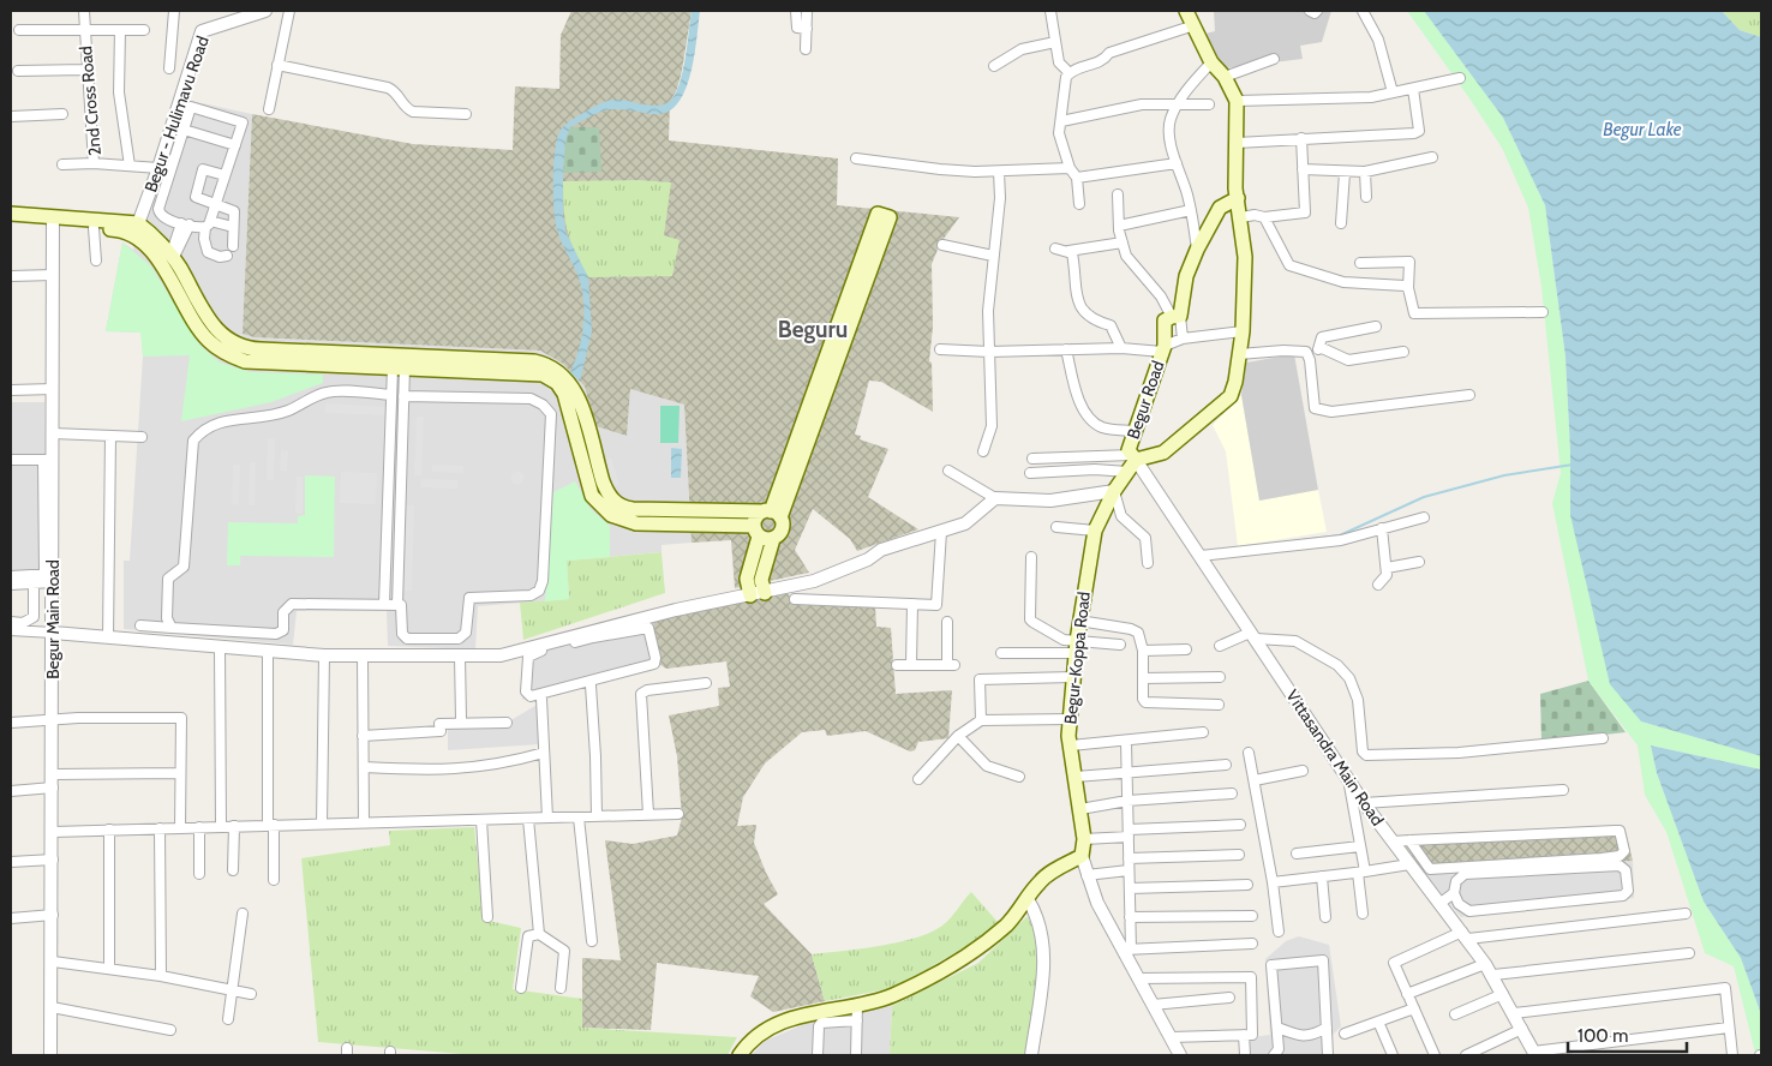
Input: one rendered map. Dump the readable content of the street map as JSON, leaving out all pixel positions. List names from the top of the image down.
{
  "streets": {
    "main road": ["Begur Road", "Begur-Koppa Road"],
    "street": [
      "2nd Cross Road",
      "Begur - Hulimavu Road",
      "Begur Main Road",
      "Vittasandra Main Road"
    ]
  },
  "crossings": [
    ["2nd Cross Road", "Begur - Hulimavu Road"],
    ["Begur Road", "Begur-Koppa Road"],
    ["Begur Road", "Vittasandra Main Road"],
    ["Begur-Koppa Road", "Vittasandra Main Road"]
  ],
  "districts": ["Beguru"],
  "water": ["Begur Lake"],
  "scale_bar": "100 m"
}
